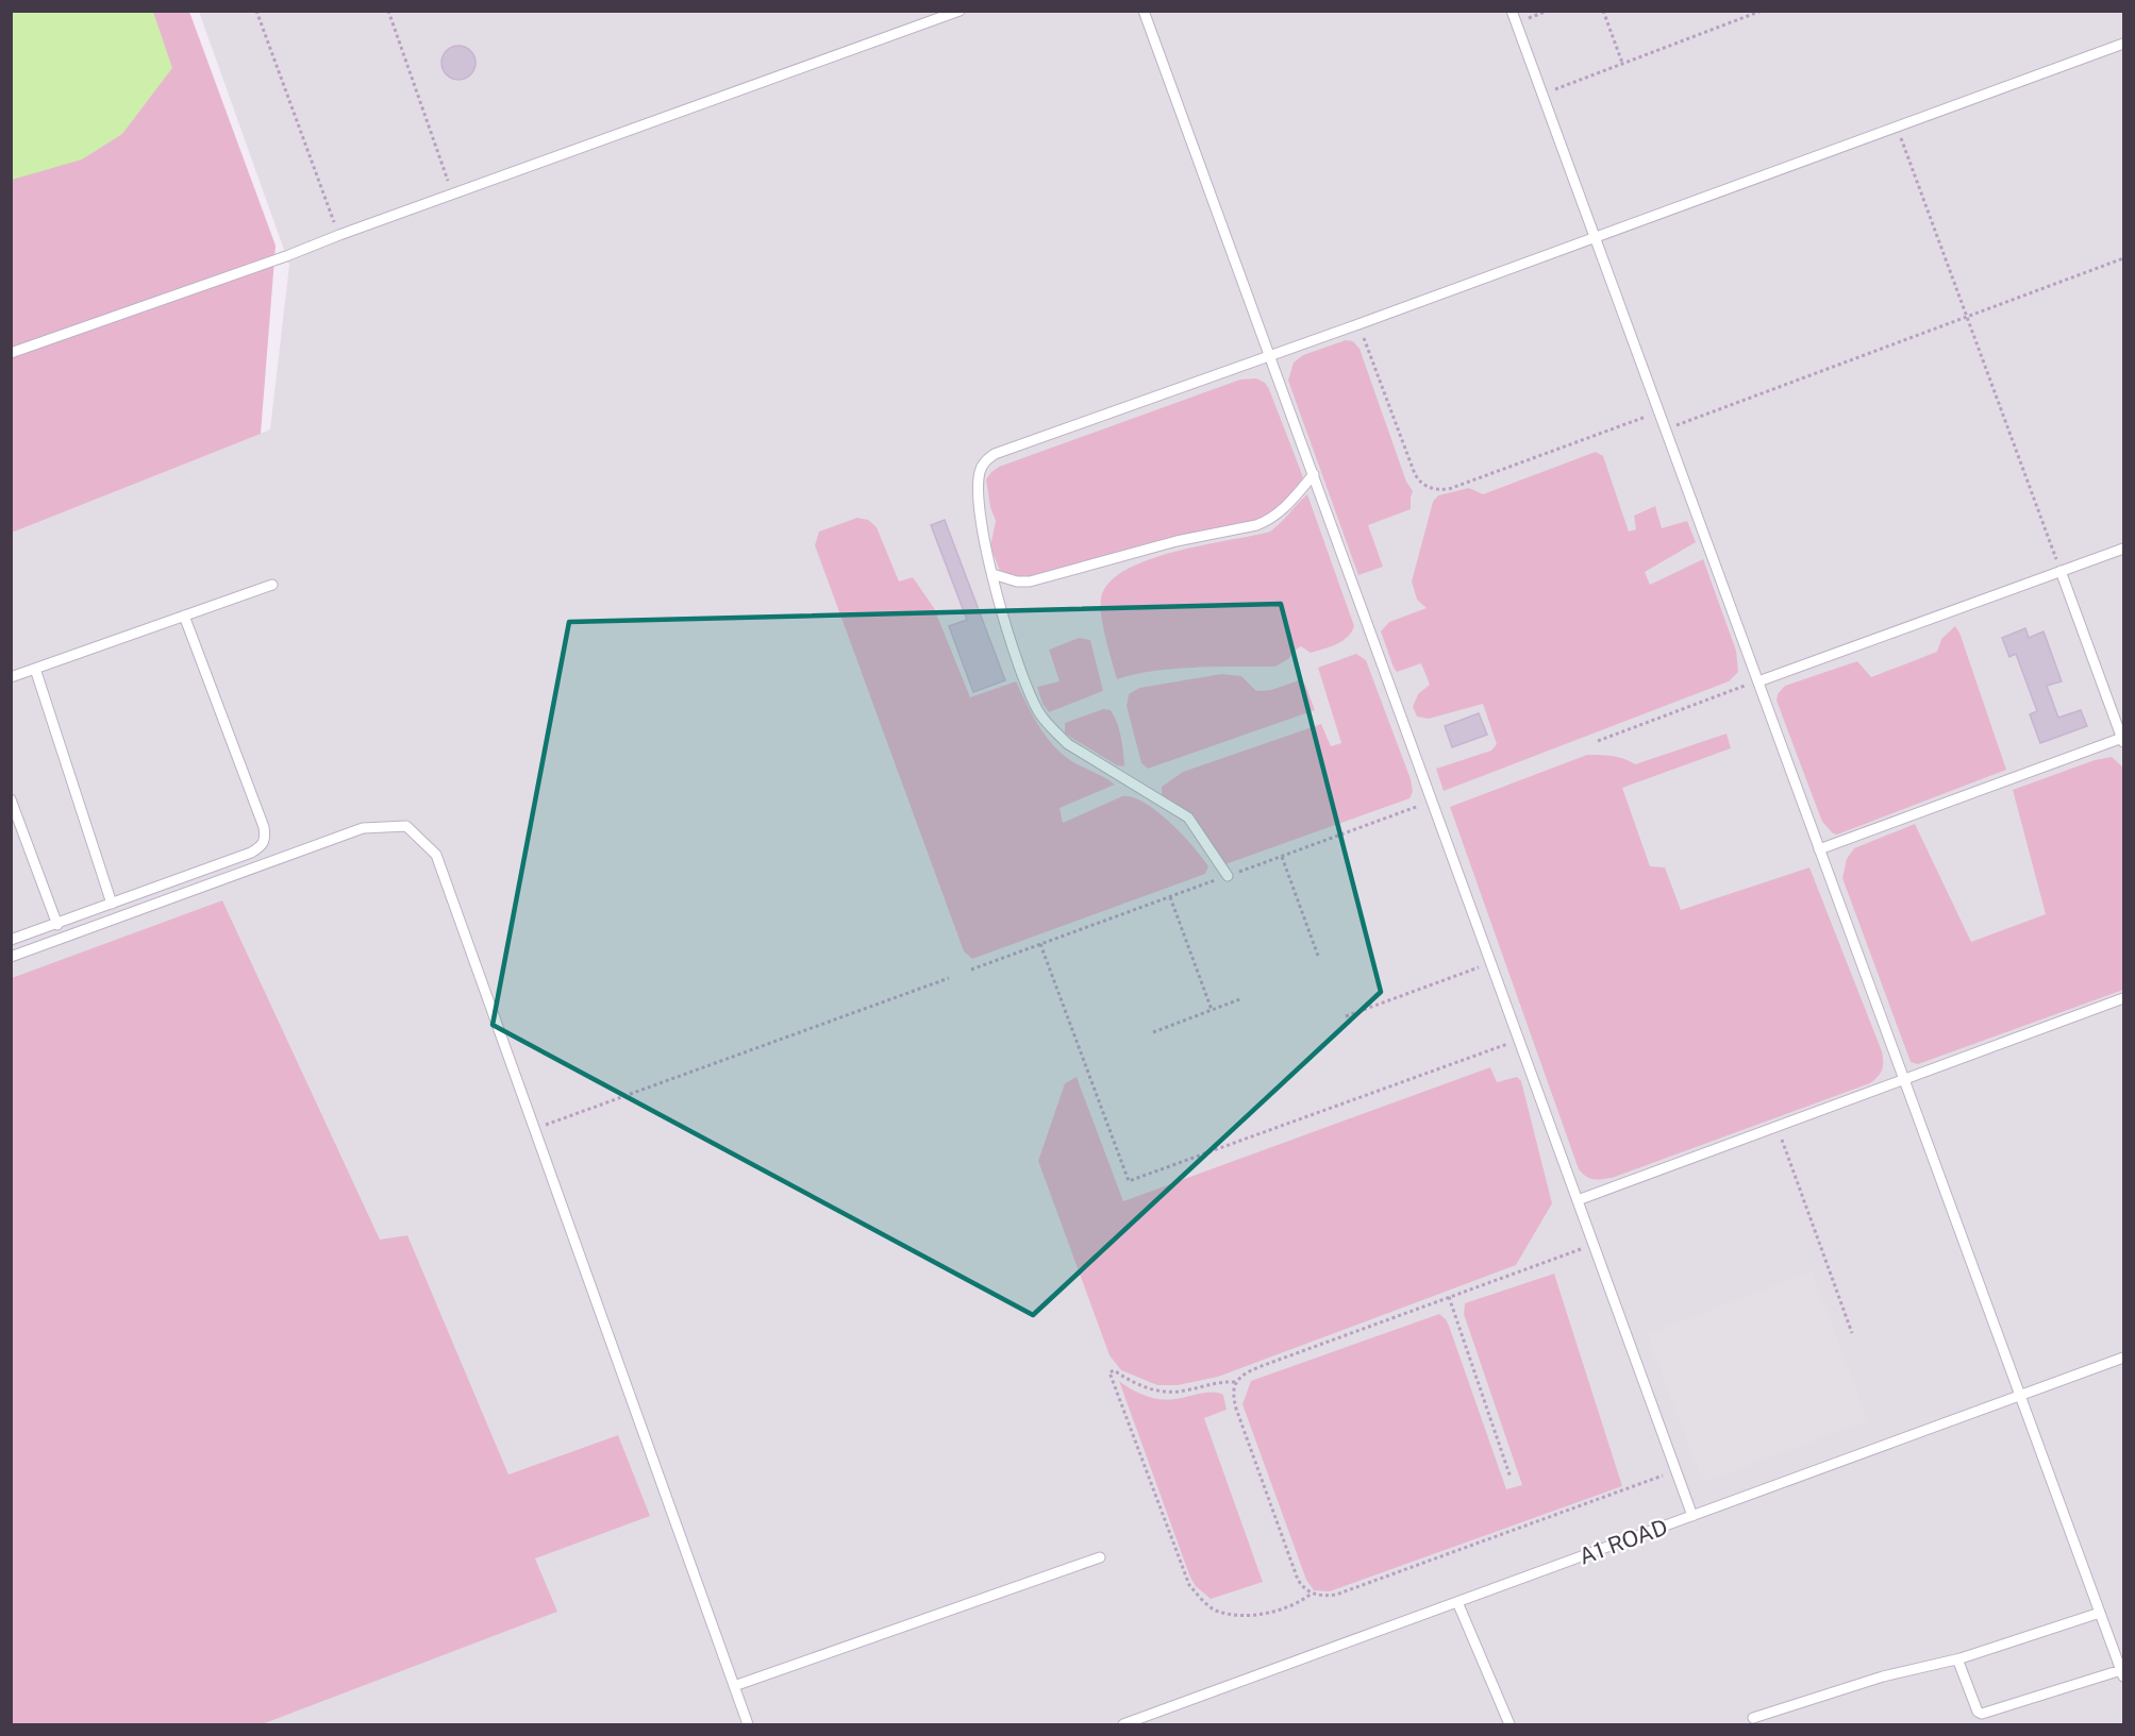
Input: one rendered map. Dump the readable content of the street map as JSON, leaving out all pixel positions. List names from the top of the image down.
{
  "streets": {
    "lane": ["A1 ROAD"]
  }
}
